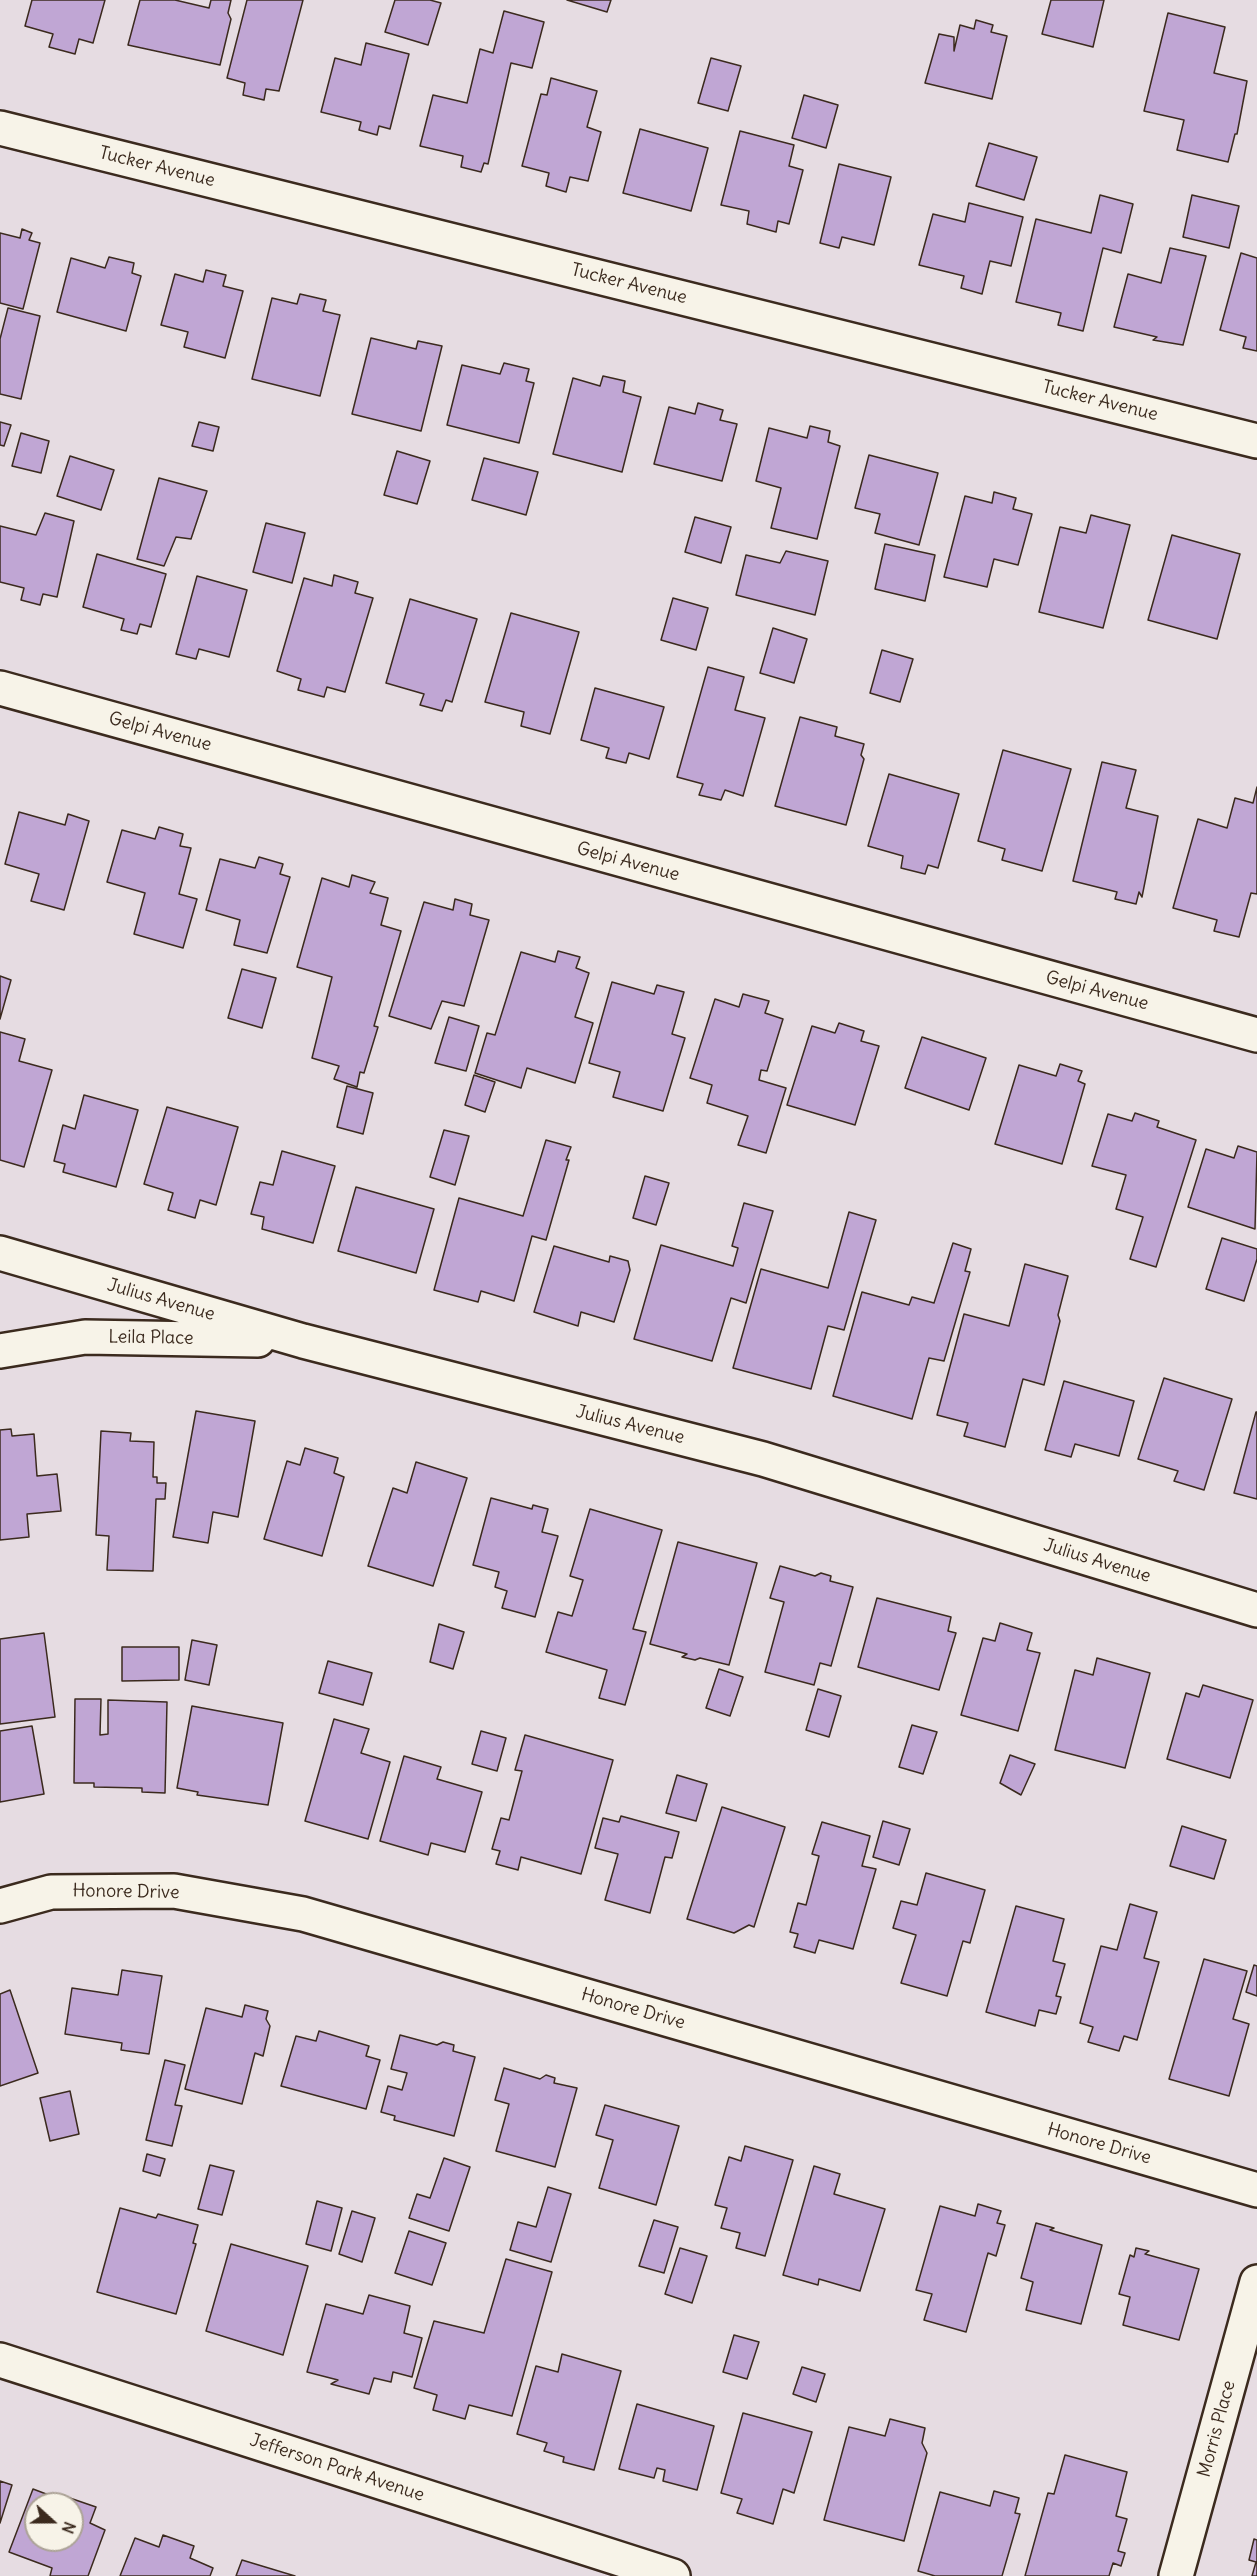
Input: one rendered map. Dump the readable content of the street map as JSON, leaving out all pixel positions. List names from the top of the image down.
{
  "streets": {
    "street": [
      "Tucker Avenue",
      "Gelpi Avenue",
      "Julius Avenue",
      "Leila Place",
      "Honore Drive",
      "Morris Place",
      "Jefferson Park Avenue"
    ]
  },
  "crossings": [
    ["Julius Avenue", "Leila Place"]
  ],
  "north": "right"
}
